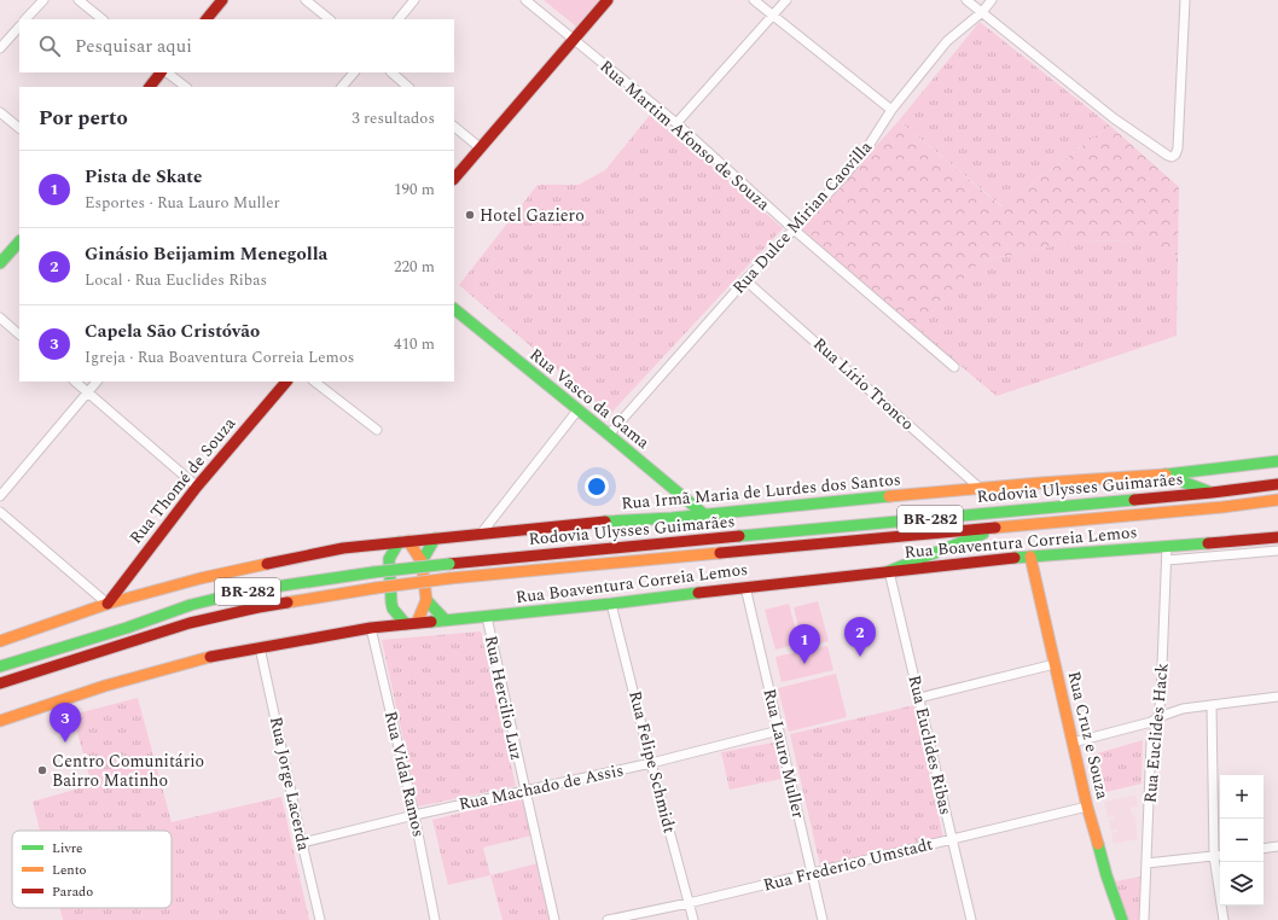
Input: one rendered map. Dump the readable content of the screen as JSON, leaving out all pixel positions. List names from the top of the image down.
{
  "streets": {
    "main road": [
      "Rua Vasco da Gama",
      "Rua Thomé de Souza",
      "Rodovia Ulysses Guimarães",
      "Rua Irmã Maria de Lurdes dos Santos",
      "BR-282",
      "Rua Boaventura Correia Lemos",
      "Rua Cruz e Souza"
    ],
    "street": [
      "Rua Martim Afonso de Souza",
      "Rua Dulce Mirian Caovilla",
      "Rua Lírio Tronco",
      "Rua Hercilio Luz",
      "Rua Euclides Hack",
      "Rua Euclides Ribas",
      "Rua Lauro Muller",
      "Rua Felipe Schmidt",
      "Rua Vidal Ramos",
      "Rua Jorge Lacerda",
      "Rua Machado de Assis",
      "Rua Frederico Umstadt"
    ]
  },
  "crossings": [
    ["Rua Martim Afonso de Souza", "Rua Dulce Mirian Caovilla"],
    ["Rua Dulce Mirian Caovilla", "Rua Lírio Tronco"],
    ["Rua Dulce Mirian Caovilla", "Rua Vasco da Gama"],
    ["Rua Lírio Tronco", "Rua Irmã Maria de Lurdes dos Santos"],
    ["Rua Vasco da Gama", "Rua Irmã Maria de Lurdes dos Santos"],
    ["Rua Thomé de Souza", "Rua Irmã Maria de Lurdes dos Santos"],
    ["Rua Boaventura Correia Lemos", "Rua Hercilio Luz"],
    ["Rua Boaventura Correia Lemos", "Rua Euclides Hack"],
    ["Rua Boaventura Correia Lemos", "Rua Cruz e Souza"],
    ["Rua Boaventura Correia Lemos", "Rua Euclides Ribas"],
    ["Rua Boaventura Correia Lemos", "Rua Lauro Muller"],
    ["Rua Boaventura Correia Lemos", "Rua Felipe Schmidt"],
    ["Rua Boaventura Correia Lemos", "Rua Vidal Ramos"],
    ["Rua Boaventura Correia Lemos", "Rua Jorge Lacerda"],
    ["Rua Hercilio Luz", "Rua Machado de Assis"],
    ["Rua Cruz e Souza", "Rua Frederico Umstadt"],
    ["Rua Euclides Ribas", "Rua Frederico Umstadt"],
    ["Rua Lauro Muller", "Rua Machado de Assis"],
    ["Rua Lauro Muller", "Rua Frederico Umstadt"],
    ["Rua Felipe Schmidt", "Rua Machado de Assis"],
    ["Rua Felipe Schmidt", "Rua Frederico Umstadt"],
    ["Rua Vidal Ramos", "Rua Machado de Assis"],
    ["Rua Jorge Lacerda", "Rua Machado de Assis"]
  ],
  "places": ["Hotel Gaziero", "Centro Comunitário Bairro Matinho"],
  "legend": ["Livre", "Lento", "Parado"],
  "page": {
    "search": "Pesquisar aqui",
    "heading": ["Por perto", "3 resultados"],
    "list": [
      {
        "mark": "1",
        "name": "Pista de Skate",
        "note": "Esportes · Rua Lauro Muller",
        "value": "190 m"
      },
      {
        "mark": "2",
        "name": "Ginásio Beijamim Menegolla",
        "note": "Local · Rua Euclides Ribas",
        "value": "220 m"
      },
      {
        "mark": "3",
        "name": "Capela São Cristóvão",
        "note": "Igreja · Rua Boaventura Correia Lemos",
        "value": "410 m"
      }
    ],
    "pins": ["2", "1", "3"],
    "map_buttons": ["+", "−"]
  }
}
